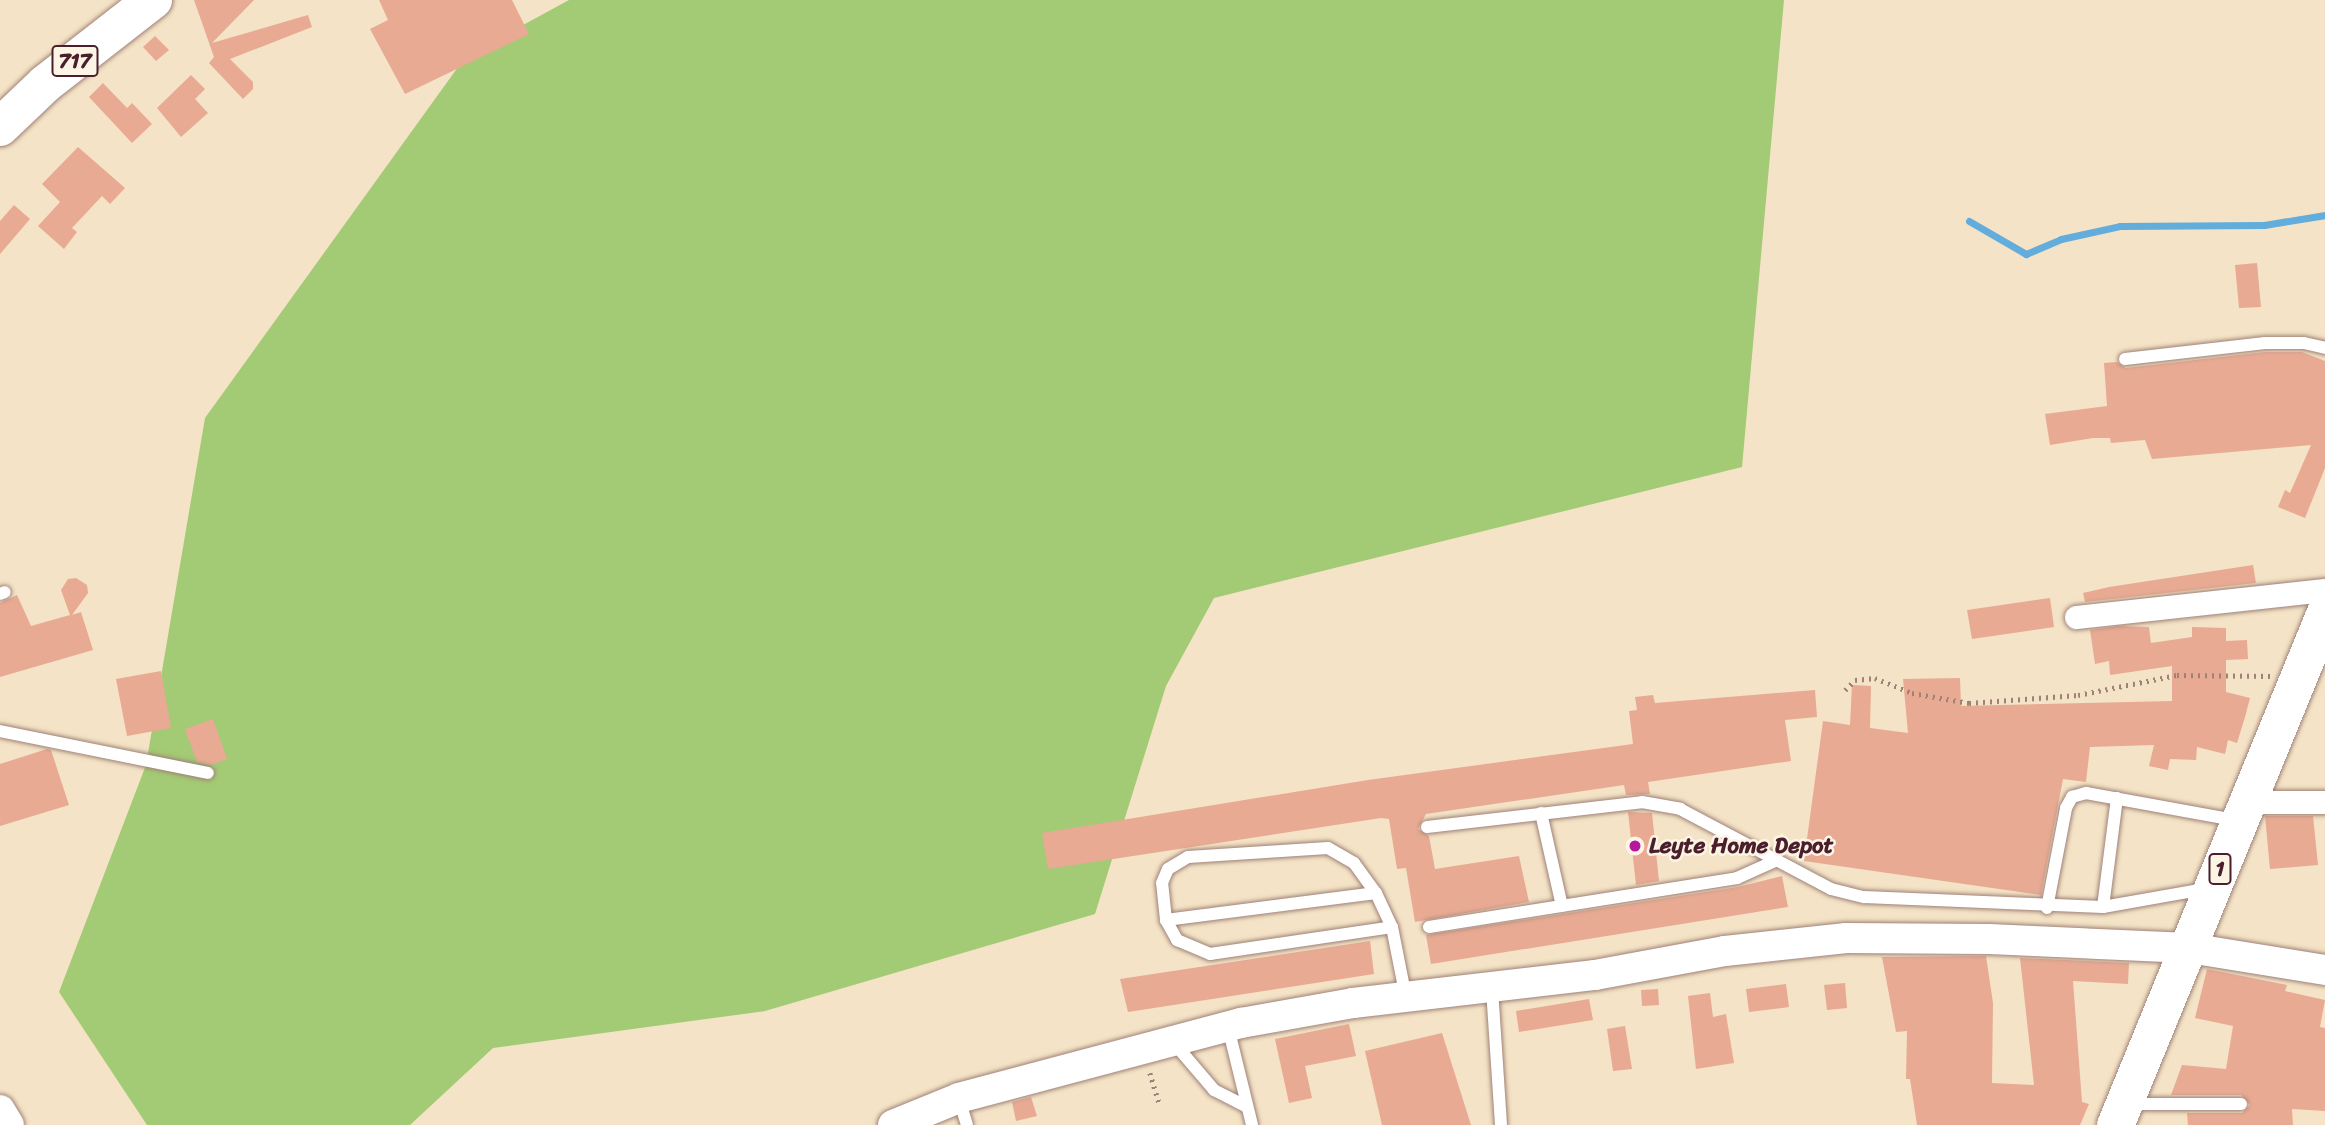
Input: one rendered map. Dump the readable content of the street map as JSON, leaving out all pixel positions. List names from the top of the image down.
{
  "streets": {
    "highway": ["717"],
    "main road": ["1"]
  },
  "places": ["Leyte Home Depot"]
}
